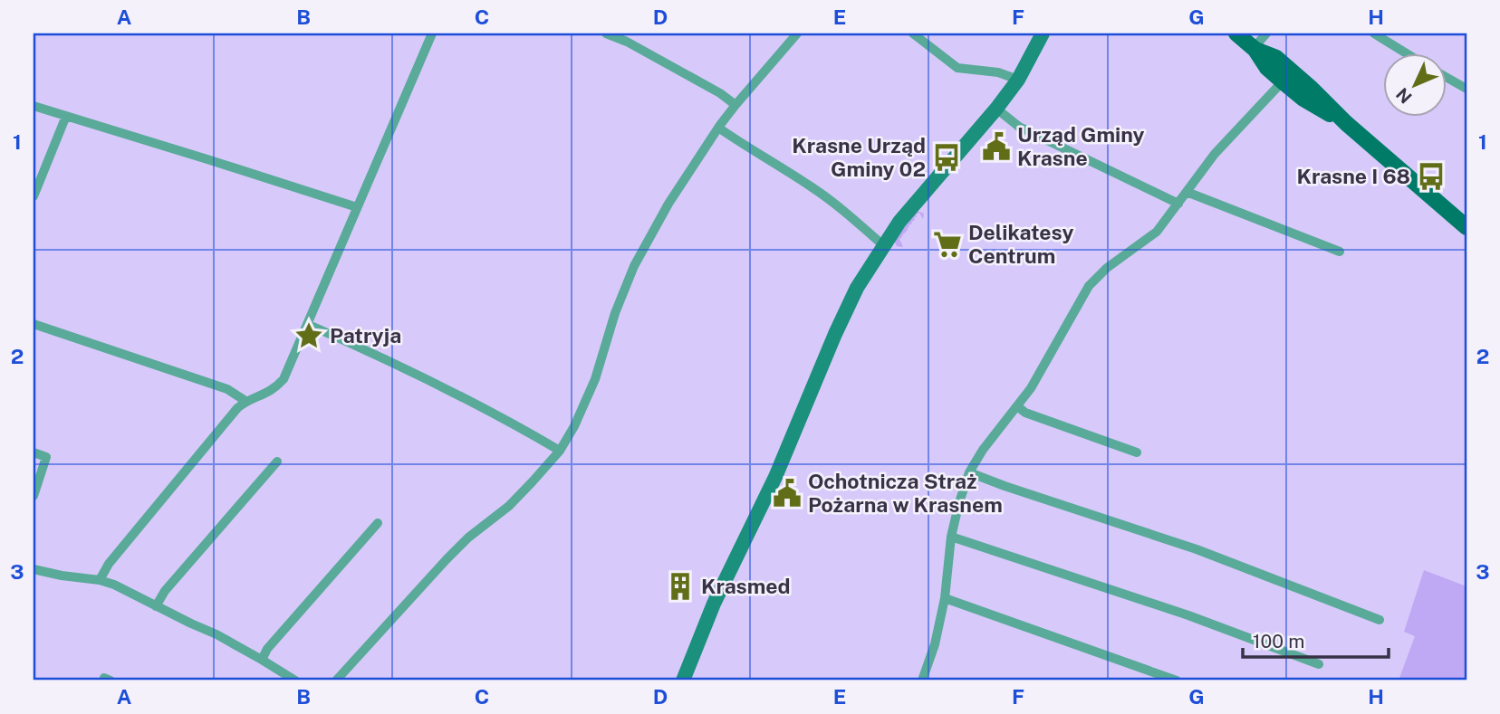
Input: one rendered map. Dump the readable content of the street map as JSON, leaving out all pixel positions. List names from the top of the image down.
{
  "places": {
    "public building": ["Urząd Gminy Krasne", "Ochotnicza Straż Pożarna w Krasnem"],
    "bus stop": ["Krasne Urząd Gminy 02", "Krasne I 68"],
    "supermarket": ["Delikatesy Centrum"],
    "place": ["Patryja"],
    "building": ["Krasmed"]
  },
  "scale_bar": "100 m",
  "north": "bottom left",
  "grid": {
    "columns": [
      "A",
      "B",
      "C",
      "D",
      "E",
      "F",
      "G",
      "H"
    ],
    "rows": ["1", "2", "3"]
  }
}
